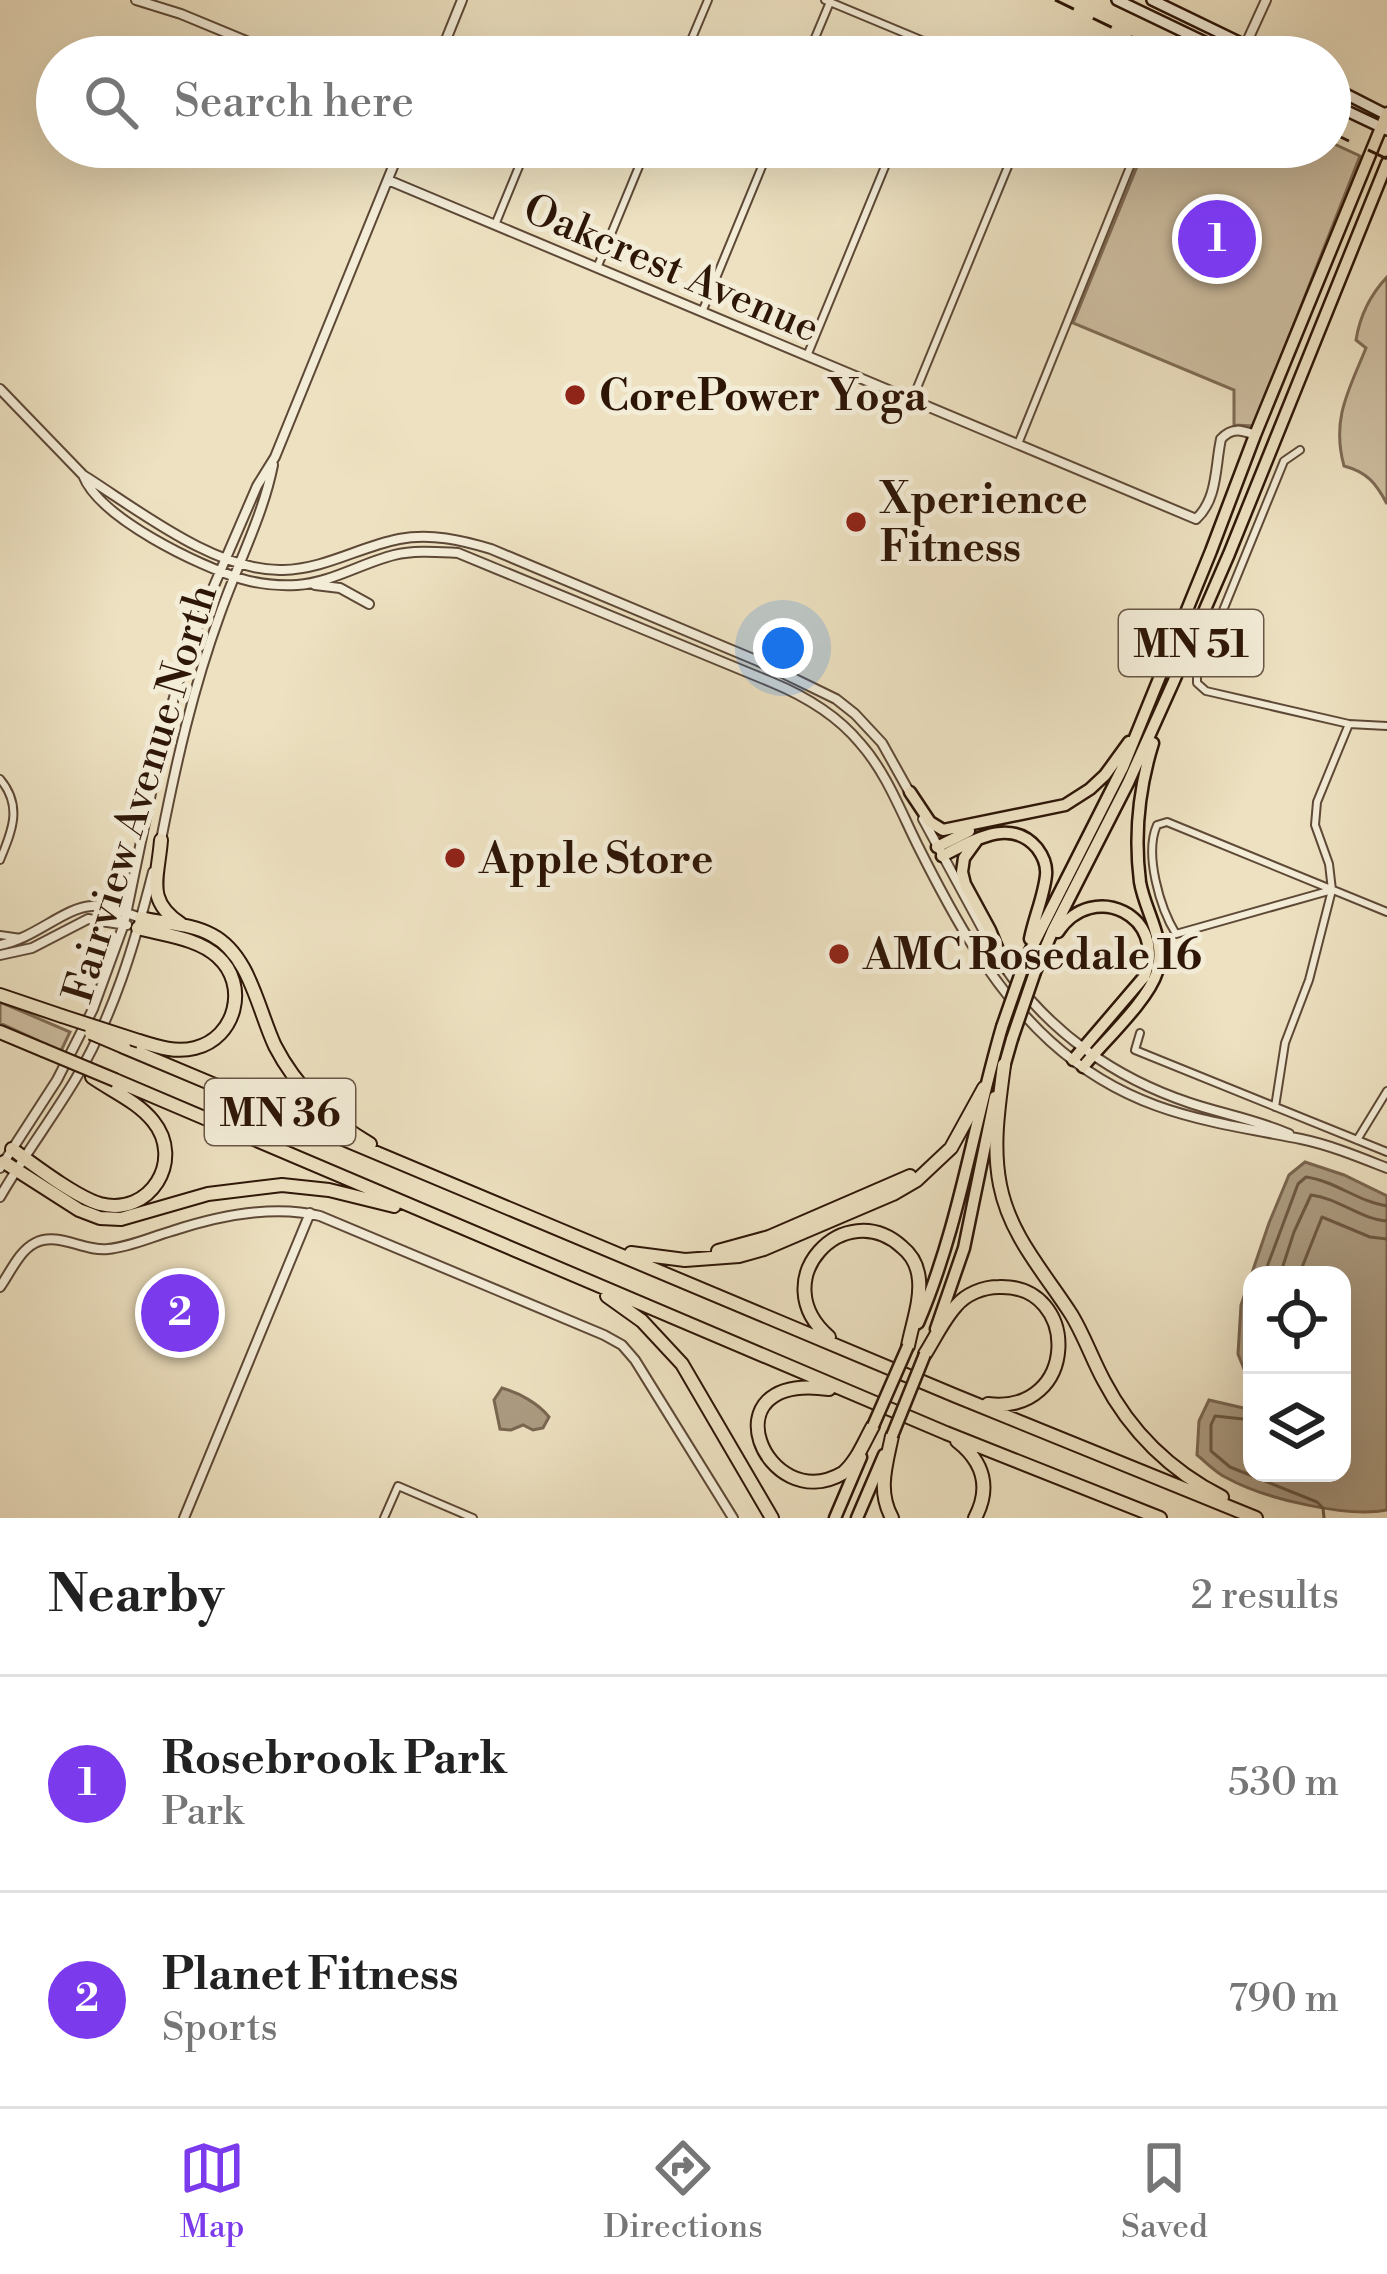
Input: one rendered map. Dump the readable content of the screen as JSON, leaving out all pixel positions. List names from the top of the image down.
{
  "streets": {
    "highway": ["MN 36"],
    "main road": ["MN 51"],
    "street": ["Oakcrest Avenue", "Fairview Avenue North"]
  },
  "crossings": [
    ["Oakcrest Avenue", "MN 51"],
    ["Oakcrest Avenue", "Fairview Avenue North"]
  ],
  "places": [
    "CorePower Yoga",
    "Xperience Fitness",
    "Apple Store",
    "AMC Rosedale 16"
  ],
  "page": {
    "search": "Search here",
    "pins": ["1", "2"],
    "heading": ["Nearby", "2 results"],
    "list": [
      {
        "mark": "1",
        "name": "Rosebrook Park",
        "note": "Park",
        "value": "530 m"
      },
      {
        "mark": "2",
        "name": "Planet Fitness",
        "note": "Sports",
        "value": "790 m"
      }
    ],
    "nav": ["Map", "Directions", "Saved"]
  }
}
